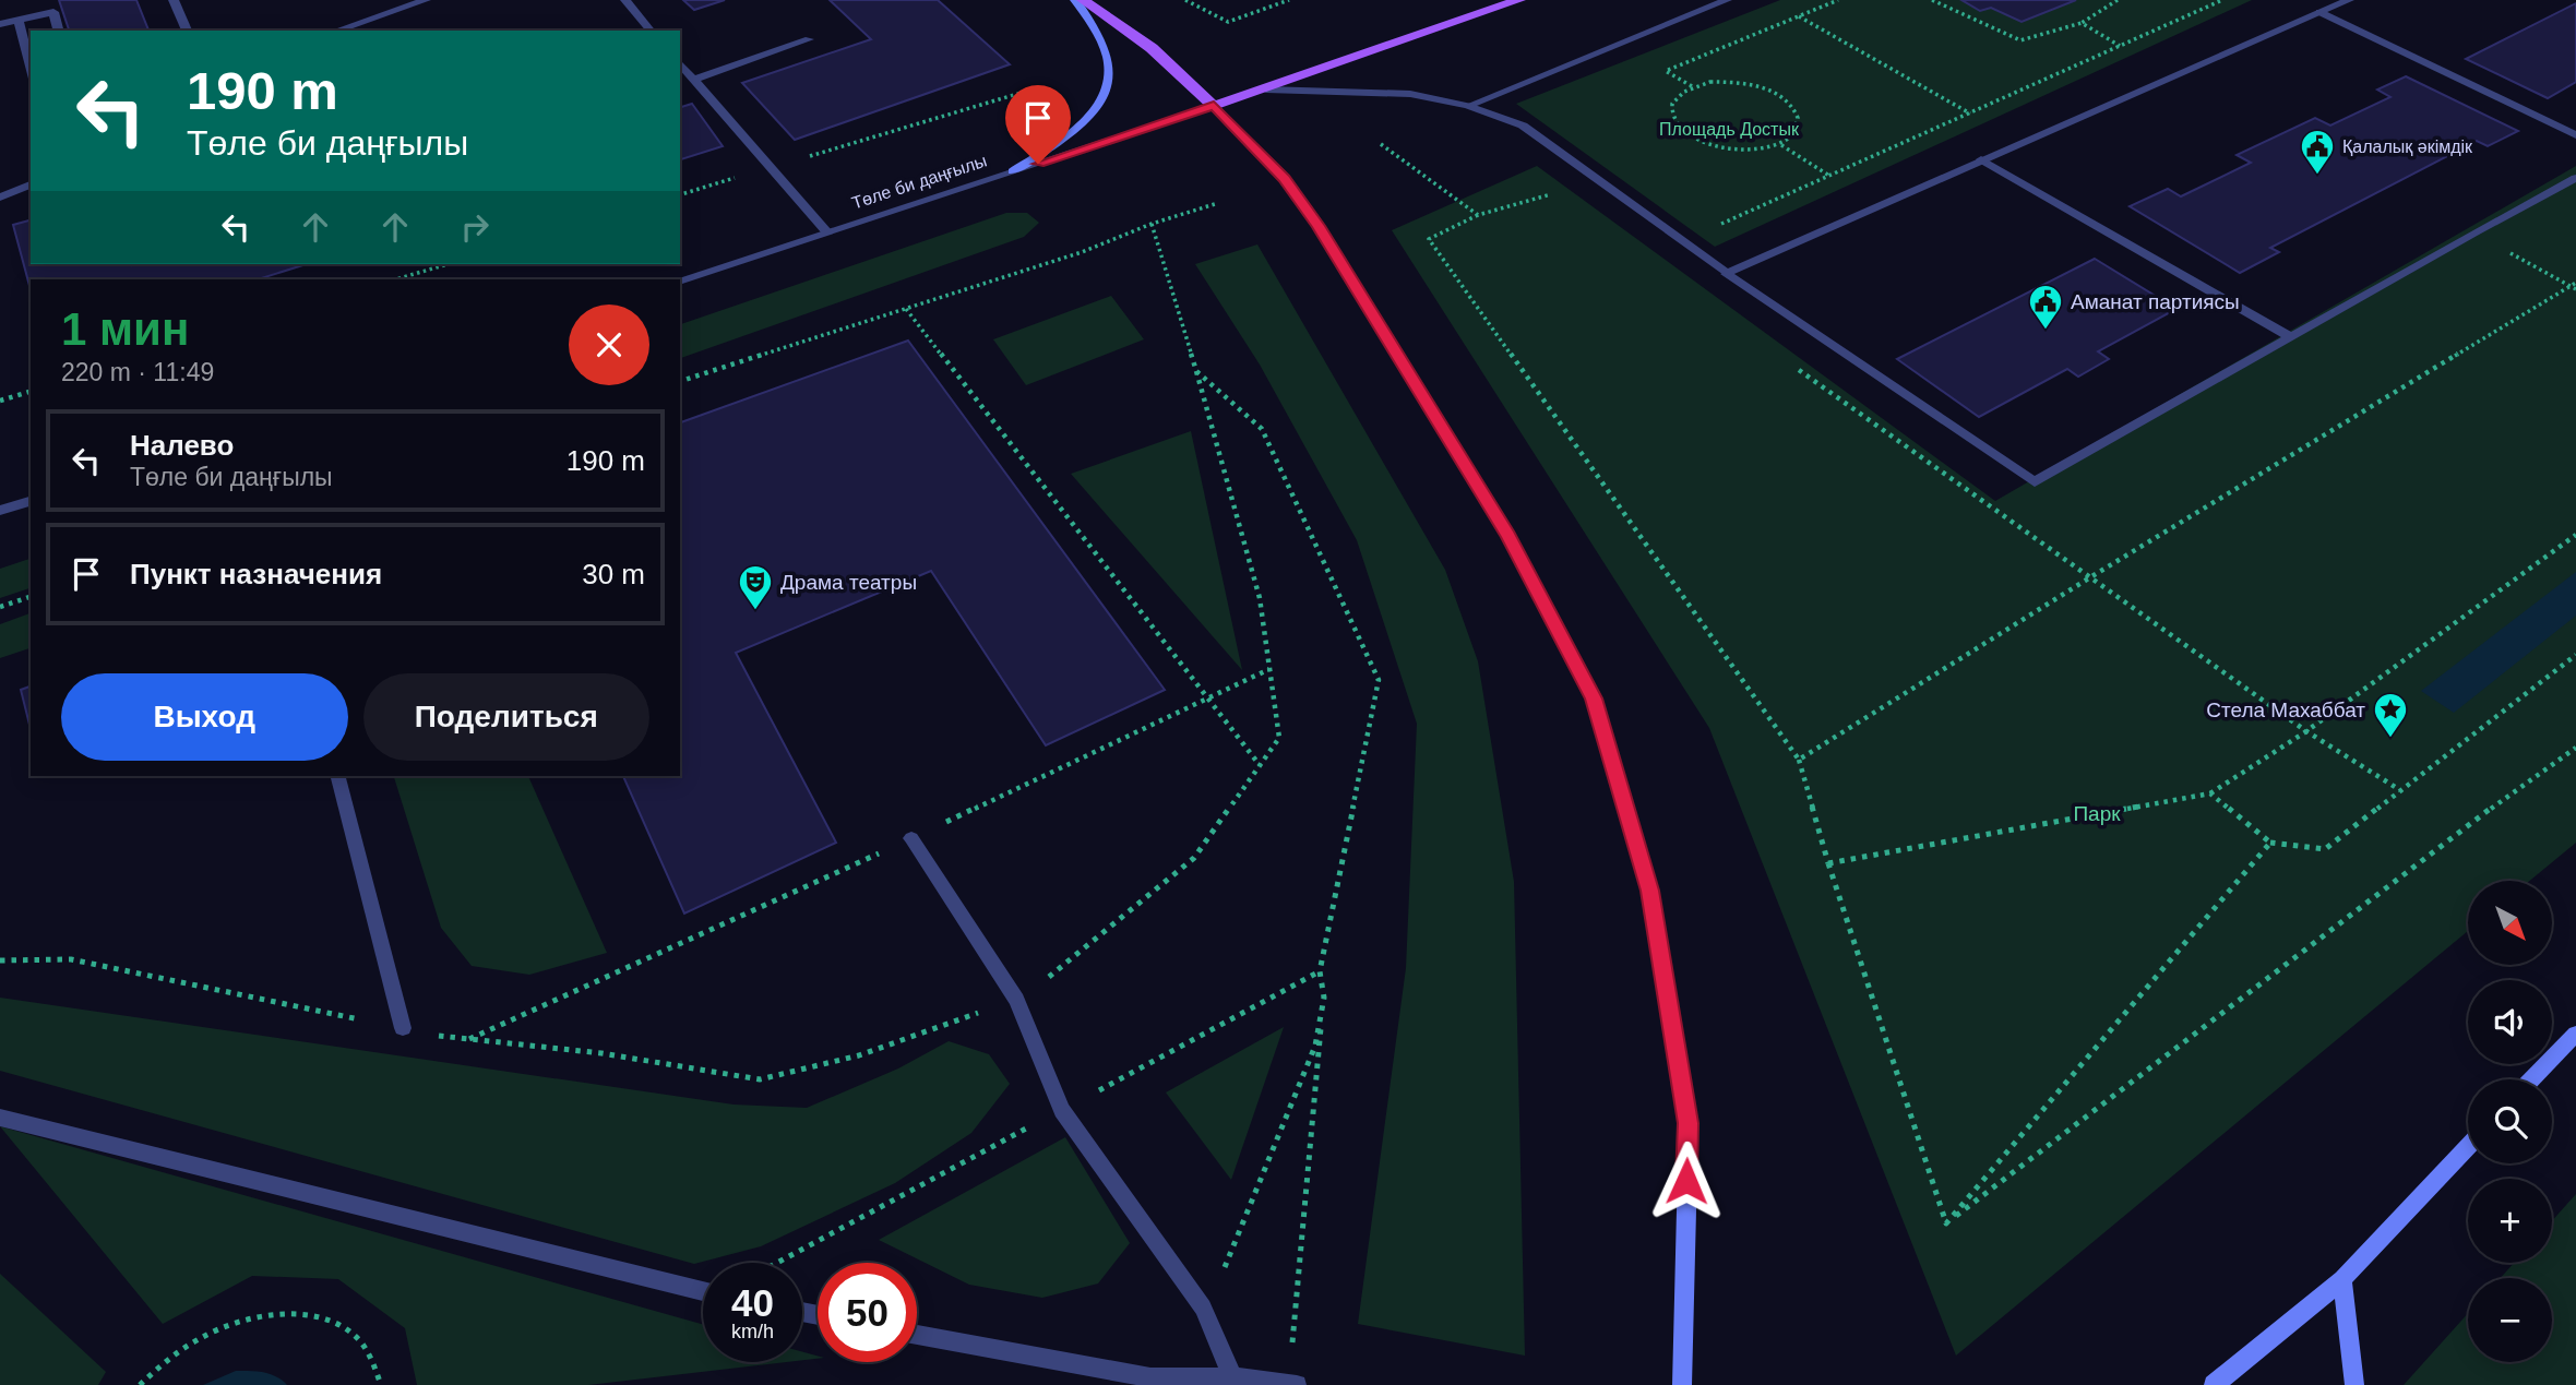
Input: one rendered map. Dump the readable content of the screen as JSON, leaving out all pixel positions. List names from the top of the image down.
{
  "streets": {
    "main road": ["Төле би даңғылы"]
  },
  "parks": ["Площадь Достык", "Парк"],
  "places": {
    "public building": ["Қалалық әкімдік", "Аманат партиясы"],
    "theatre": ["Драма театры"],
    "place": ["Стела Махаббат"]
  },
  "north": "bottom right",
  "page": {
    "turn": ["190 m", "Төле би даңғылы"],
    "heading": ["1 мин", "220 m · 11:49"],
    "list": [
      {
        "name": "Налево",
        "note": "Төле би даңғылы",
        "value": "190 m"
      },
      {
        "name": "Пункт назначения",
        "value": "30 m"
      }
    ],
    "buttons": ["Выход", "Поделиться"],
    "map_buttons": ["+", "−"],
    "speed": "40 km/h",
    "limit": "50"
  }
}
